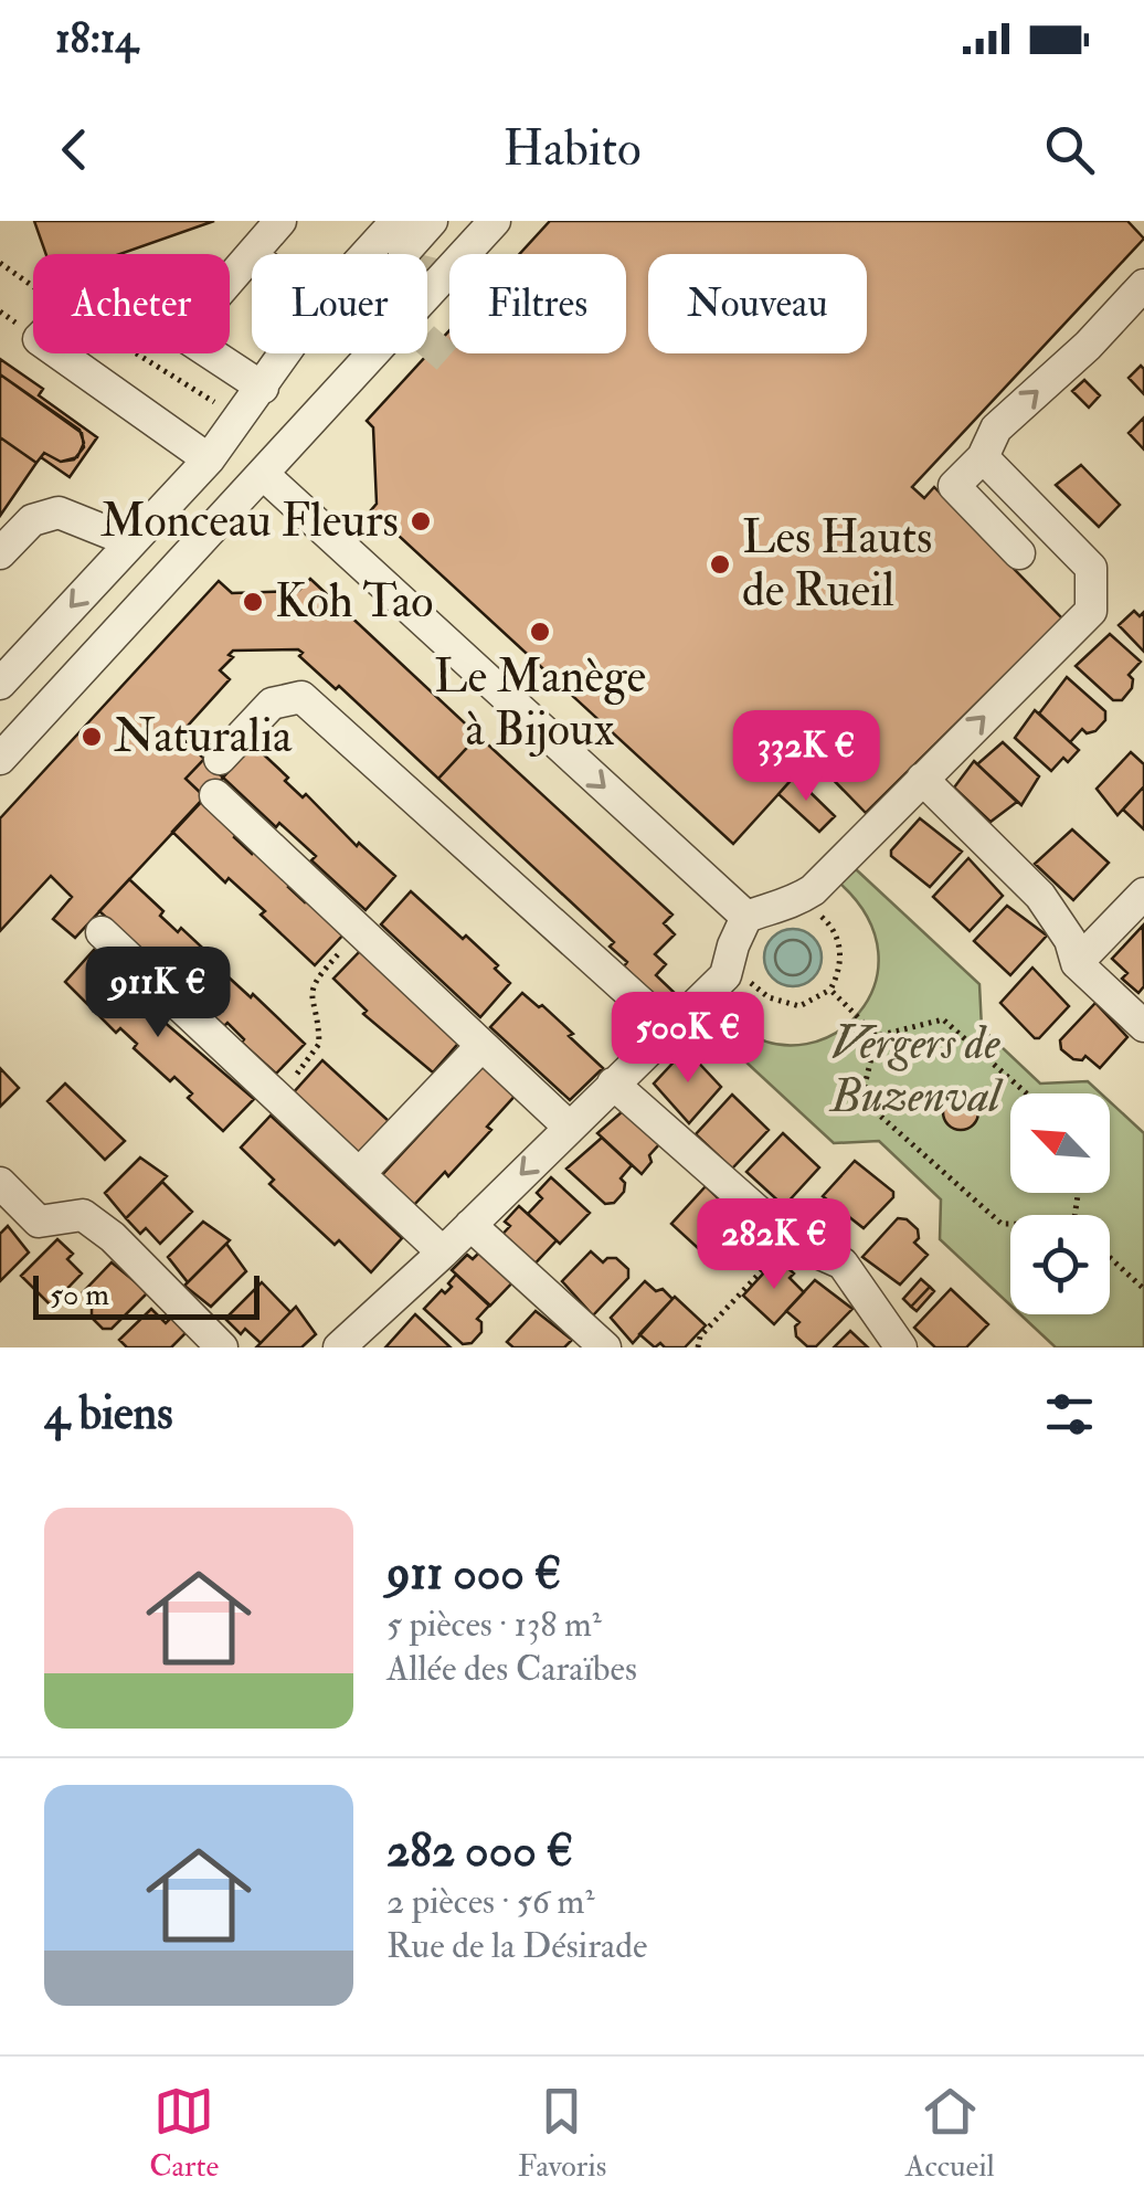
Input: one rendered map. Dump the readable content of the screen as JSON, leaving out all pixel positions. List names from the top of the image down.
{
  "parks": ["Vergers de Buzenval"],
  "places": [
    "Monceau Fleurs",
    "Les Hauts de Rueil",
    "Koh Tao",
    "Le Manège à Bijoux",
    "Naturalia"
  ],
  "scale_bar": "50 m",
  "north": "top left",
  "page": {
    "status": "18:14",
    "header": "Habito",
    "chip": [
      "Acheter",
      "Louer",
      "Filtres",
      "Nouveau"
    ],
    "price": [
      "332K €",
      "911K €",
      "500K €",
      "282K €"
    ],
    "scale": "50 m",
    "heading": "4 biens",
    "list": [
      {
        "name": "911 000 €",
        "note": "5 pièces · 138 m² · Allée des Caraïbes"
      },
      {
        "name": "282 000 €",
        "note": "2 pièces · 56 m² · Rue de la Désirade"
      }
    ],
    "tabs": ["Carte", "Favoris", "Accueil"]
  }
}
